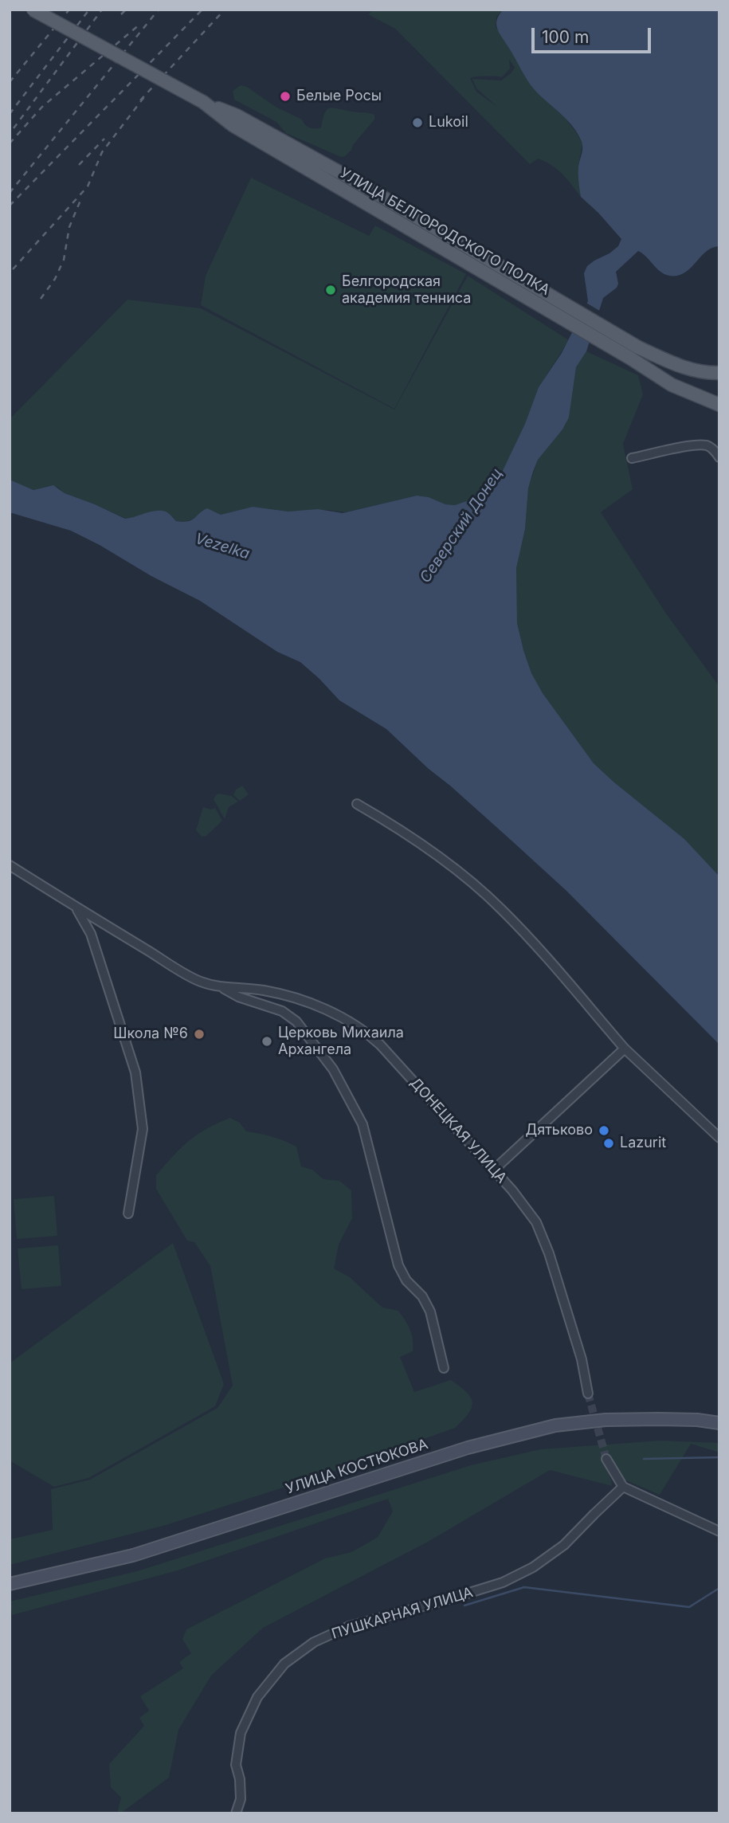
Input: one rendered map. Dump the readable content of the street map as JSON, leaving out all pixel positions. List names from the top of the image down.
{
  "streets": {
    "main road": ["УЛИЦА БЕЛГОРОДСКОГО ПОЛКА", "УЛИЦА КОСТЮКОВА"],
    "street": ["ДОНЕЦКАЯ УЛИЦА", "ПУШКАРНАЯ УЛИЦА"]
  },
  "water": ["Северский Донец", "Vezelka"],
  "places": [
    "Белые Росы",
    "Lukoil",
    "Белгородская академия тенниса",
    "Школа №6",
    "Церковь Михаила Архангела",
    "Дятьково",
    "Lazurit"
  ],
  "scale_bar": "100 m"
}
